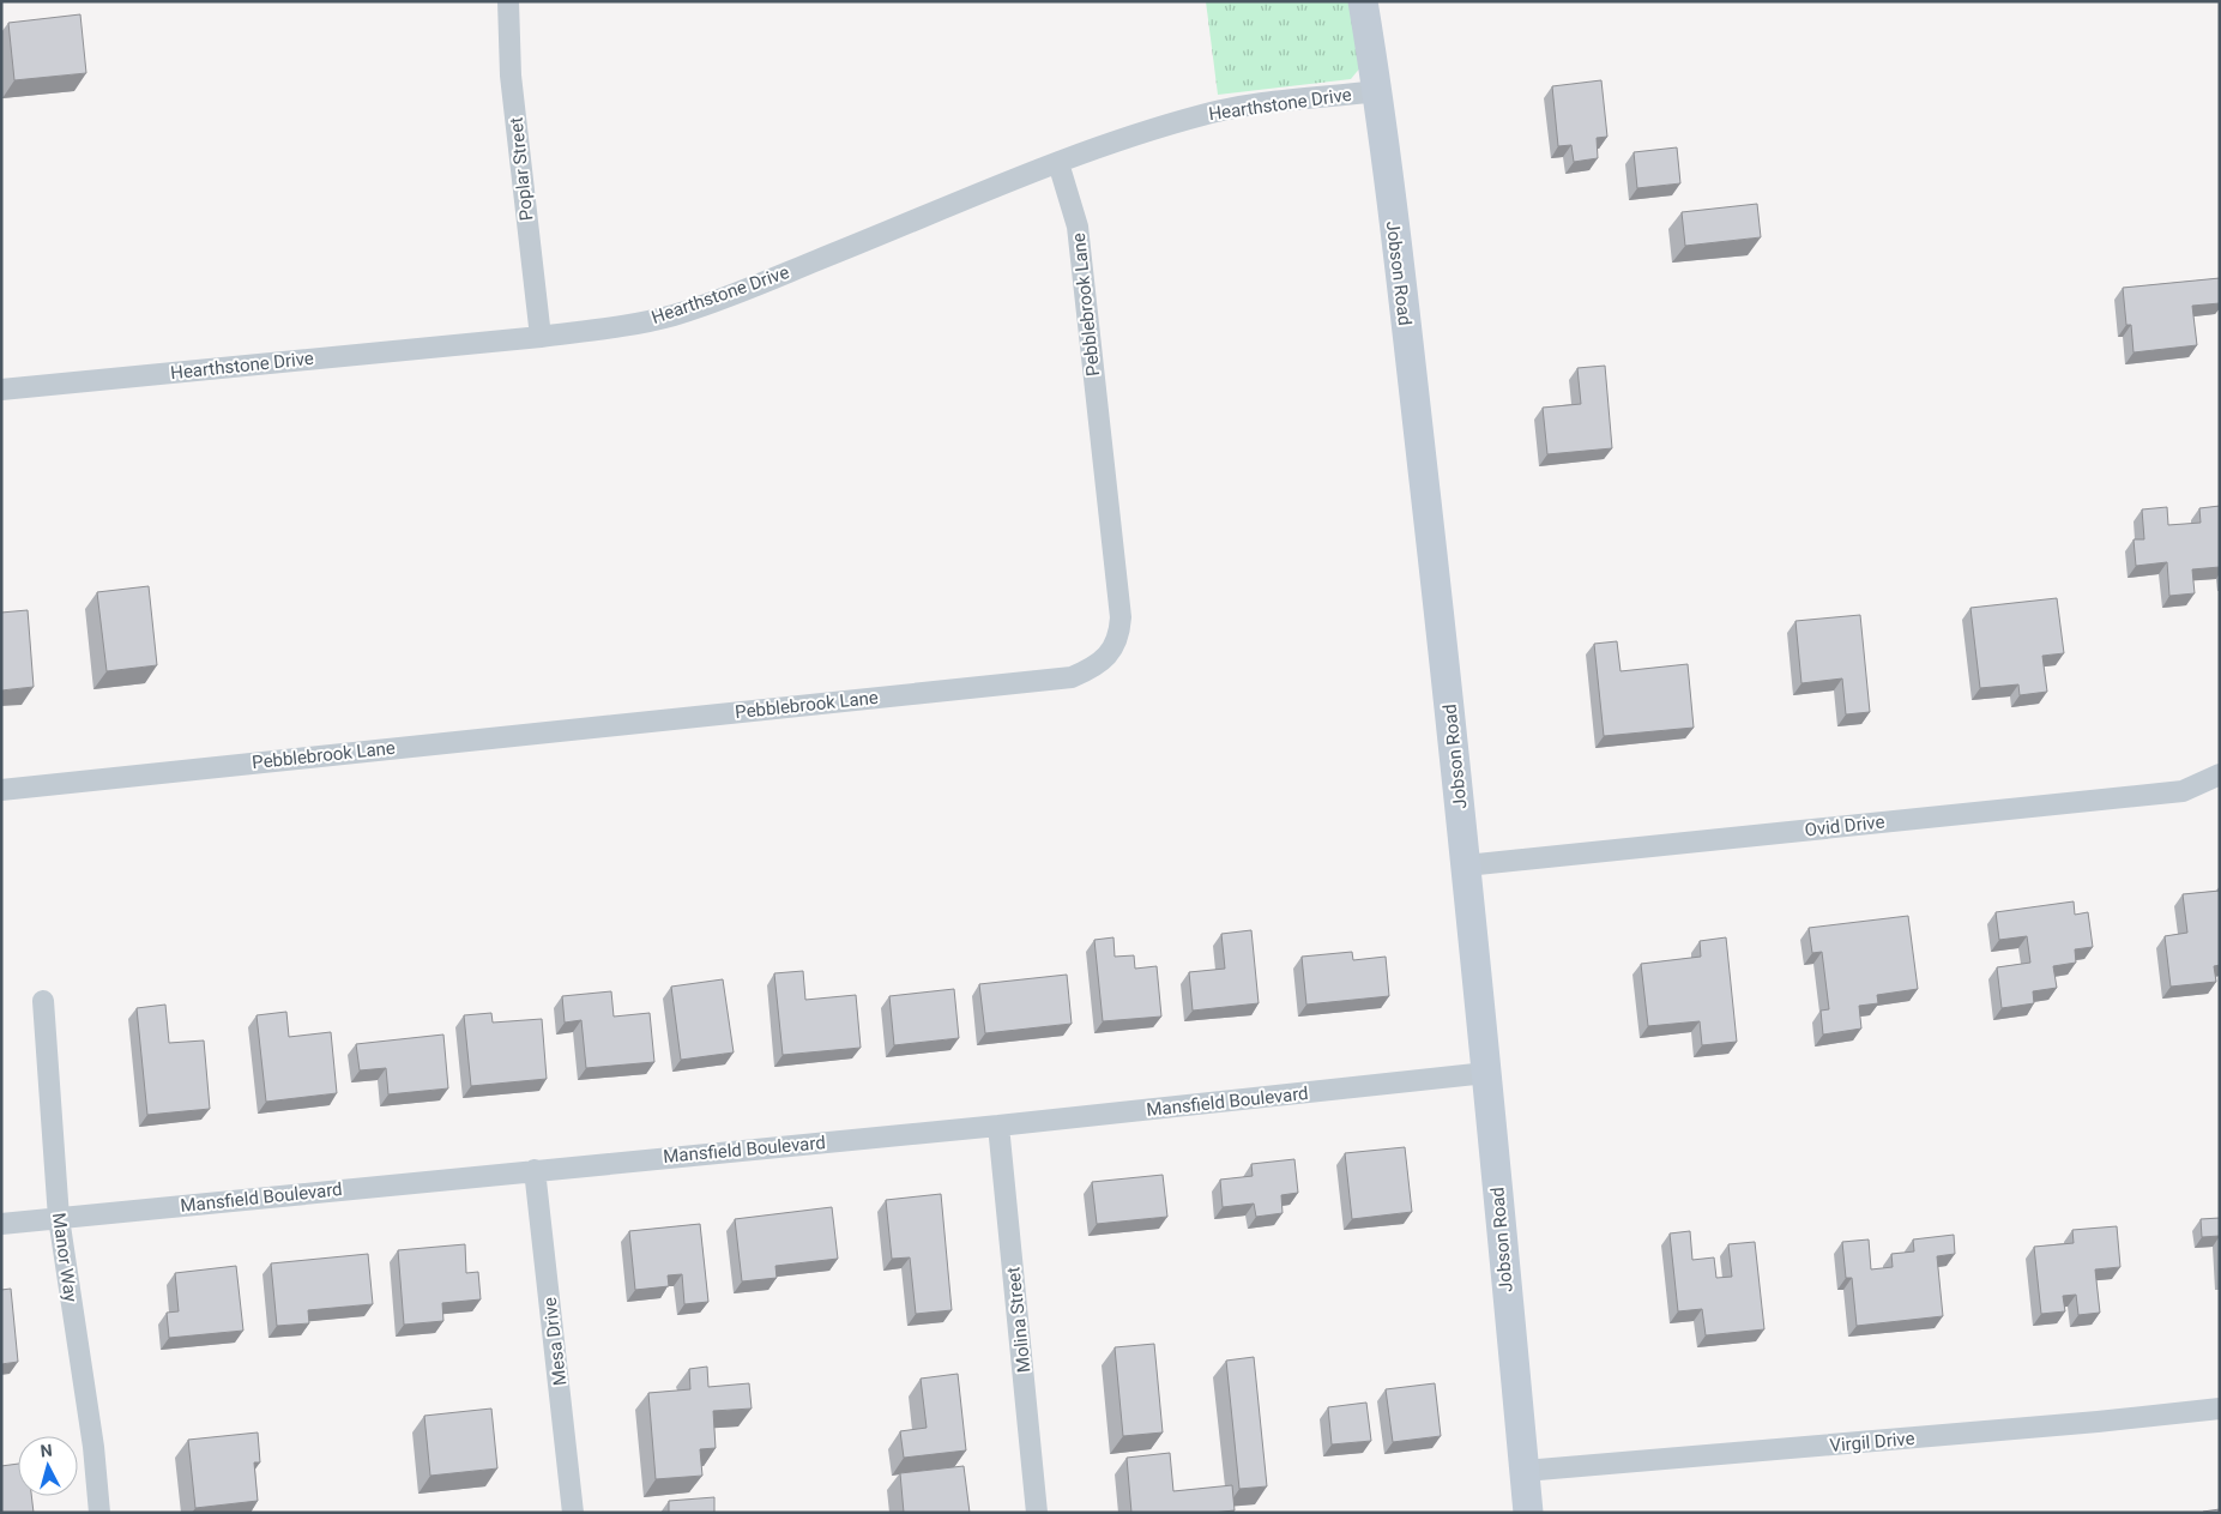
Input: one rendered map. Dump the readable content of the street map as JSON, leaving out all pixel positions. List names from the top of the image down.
{
  "streets": {
    "street": [
      "Hearthstone Drive",
      "Poplar Street",
      "Jobson Road",
      "Pebblebrook Lane",
      "Ovid Drive",
      "Mansfield Boulevard",
      "Manor Way",
      "Molina Street",
      "Mesa Drive",
      "Virgil Drive"
    ]
  },
  "crossings": [
    ["Hearthstone Drive", "Poplar Street"],
    ["Hearthstone Drive", "Jobson Road"],
    ["Hearthstone Drive", "Pebblebrook Lane"],
    ["Jobson Road", "Ovid Drive"],
    ["Jobson Road", "Mansfield Boulevard"],
    ["Jobson Road", "Virgil Drive"],
    ["Mansfield Boulevard", "Manor Way"],
    ["Mansfield Boulevard", "Molina Street"],
    ["Mansfield Boulevard", "Mesa Drive"]
  ],
  "north": "top"
}
